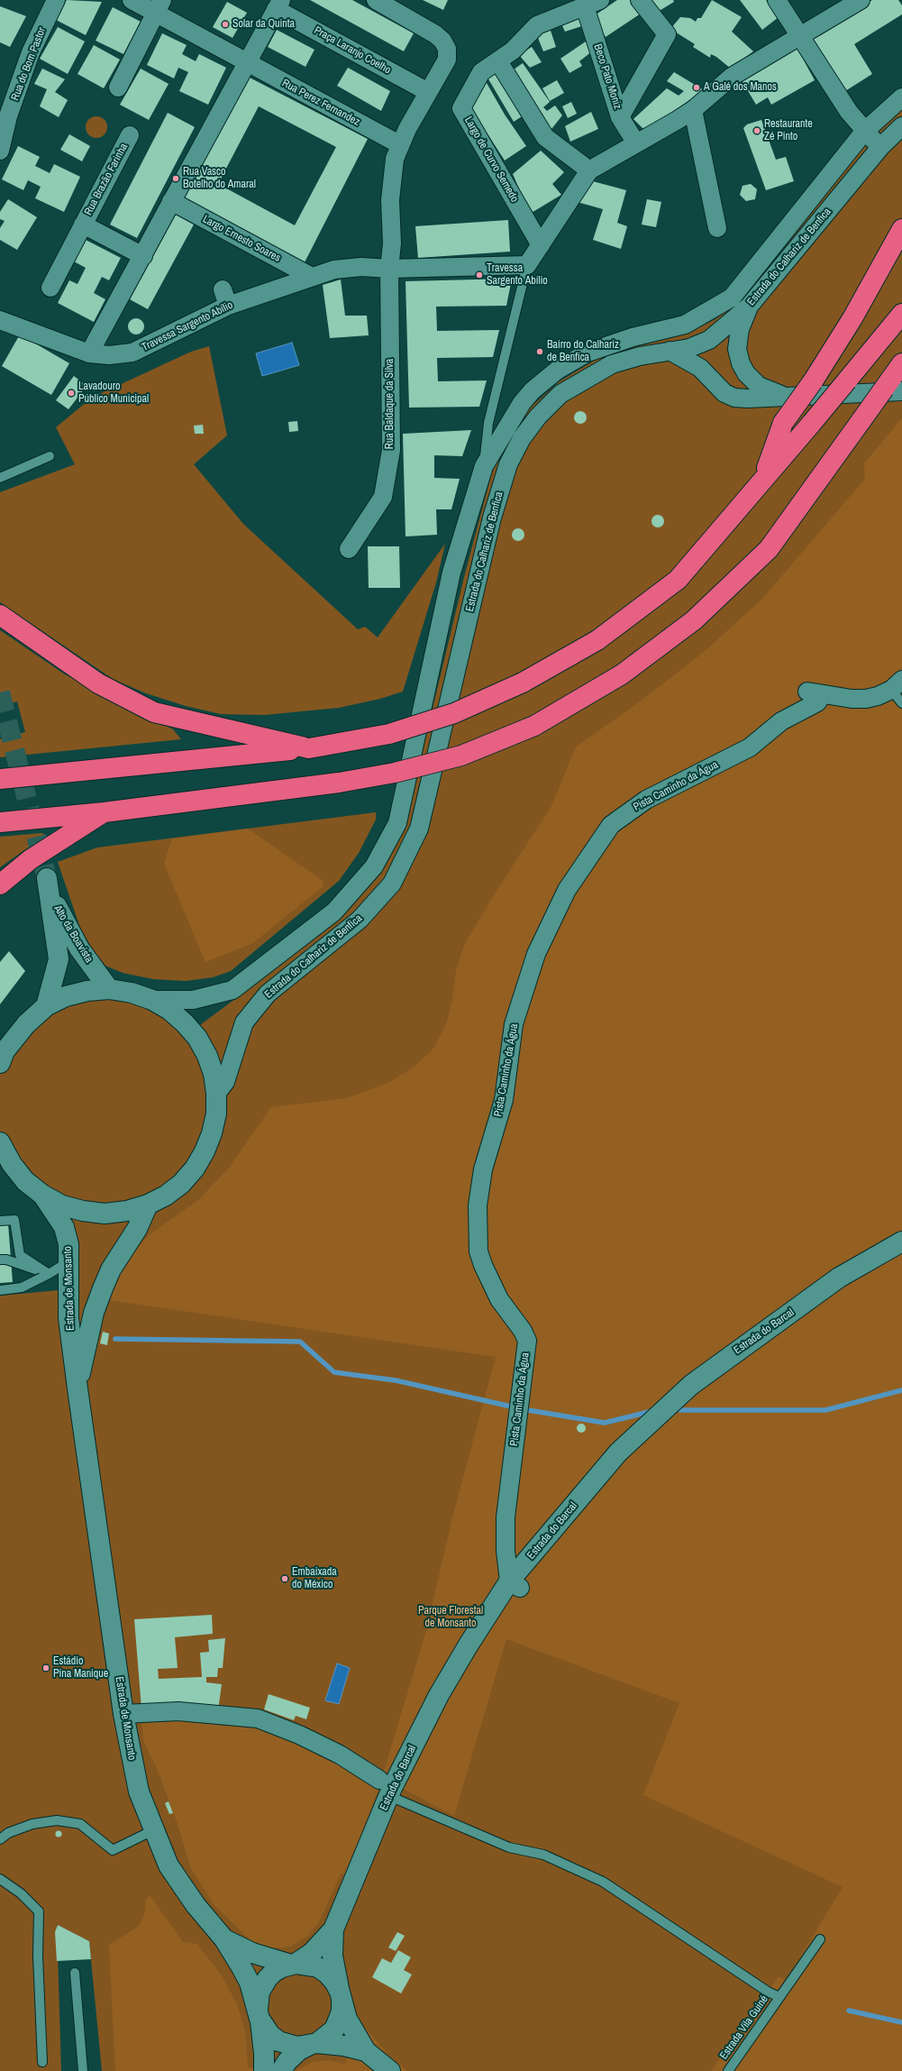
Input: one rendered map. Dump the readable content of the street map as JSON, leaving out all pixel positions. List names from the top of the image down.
{
  "streets": {
    "street": [
      "Praça Laranjo Coelho",
      "Rua do Bom Pastor",
      "Beco Pato Moniz",
      "Rua Perez Fernandez",
      "Largo de Curvo Semedo",
      "Rua Brazão Farinha",
      "Largo Ernesto Soares",
      "Estrada do Calhariz de Benfica",
      "Travessa Sargento Abílio",
      "Rua Baldaque da Silva",
      "Pista Caminho da Água",
      "Alto da Boavista",
      "Estrada de Monsanto",
      "Estrada do Barcal"
    ],
    "lane": ["Estrada Vila Guiné"]
  },
  "crossings": [
    ["Beco Pato Moniz", "Estrada do Calhariz de Benfica"],
    ["Largo de Curvo Semedo", "Estrada do Calhariz de Benfica"],
    ["Largo Ernesto Soares", "Travessa Sargento Abílio"],
    ["Estrada do Calhariz de Benfica", "Travessa Sargento Abílio"],
    ["Travessa Sargento Abílio", "Rua Baldaque da Silva"],
    ["Pista Caminho da Água", "Estrada do Barcal"]
  ],
  "parks": ["Parque Florestal de Monsanto"],
  "places": [
    "Solar da Quinta",
    "A Galé dos Manos",
    "Restaurante Zé Pinto",
    "Rua Vasco Botelho do Amaral",
    "Travessa Sargento Abílio",
    "Bairro do Calhariz de Benfica",
    "Lavadouro Público Municipal",
    "Embaixada do México",
    "Estádio Pina Manique"
  ]
}
